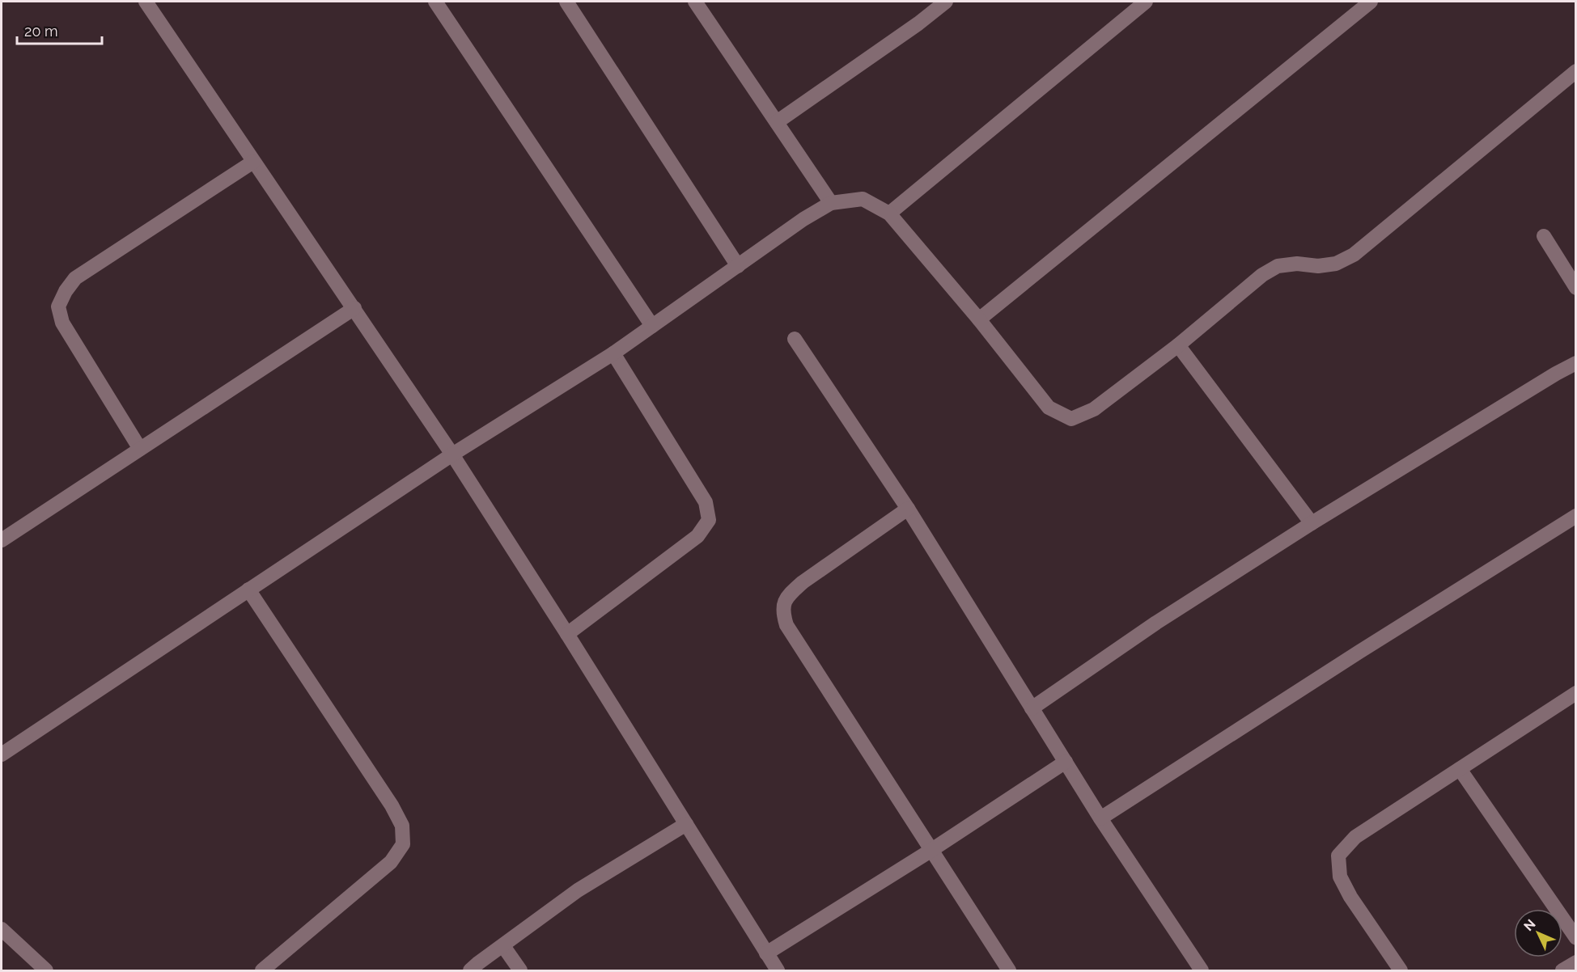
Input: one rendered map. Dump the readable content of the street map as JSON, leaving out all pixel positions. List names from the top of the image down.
{
  "scale_bar": "20 m",
  "north": "top left"
}
